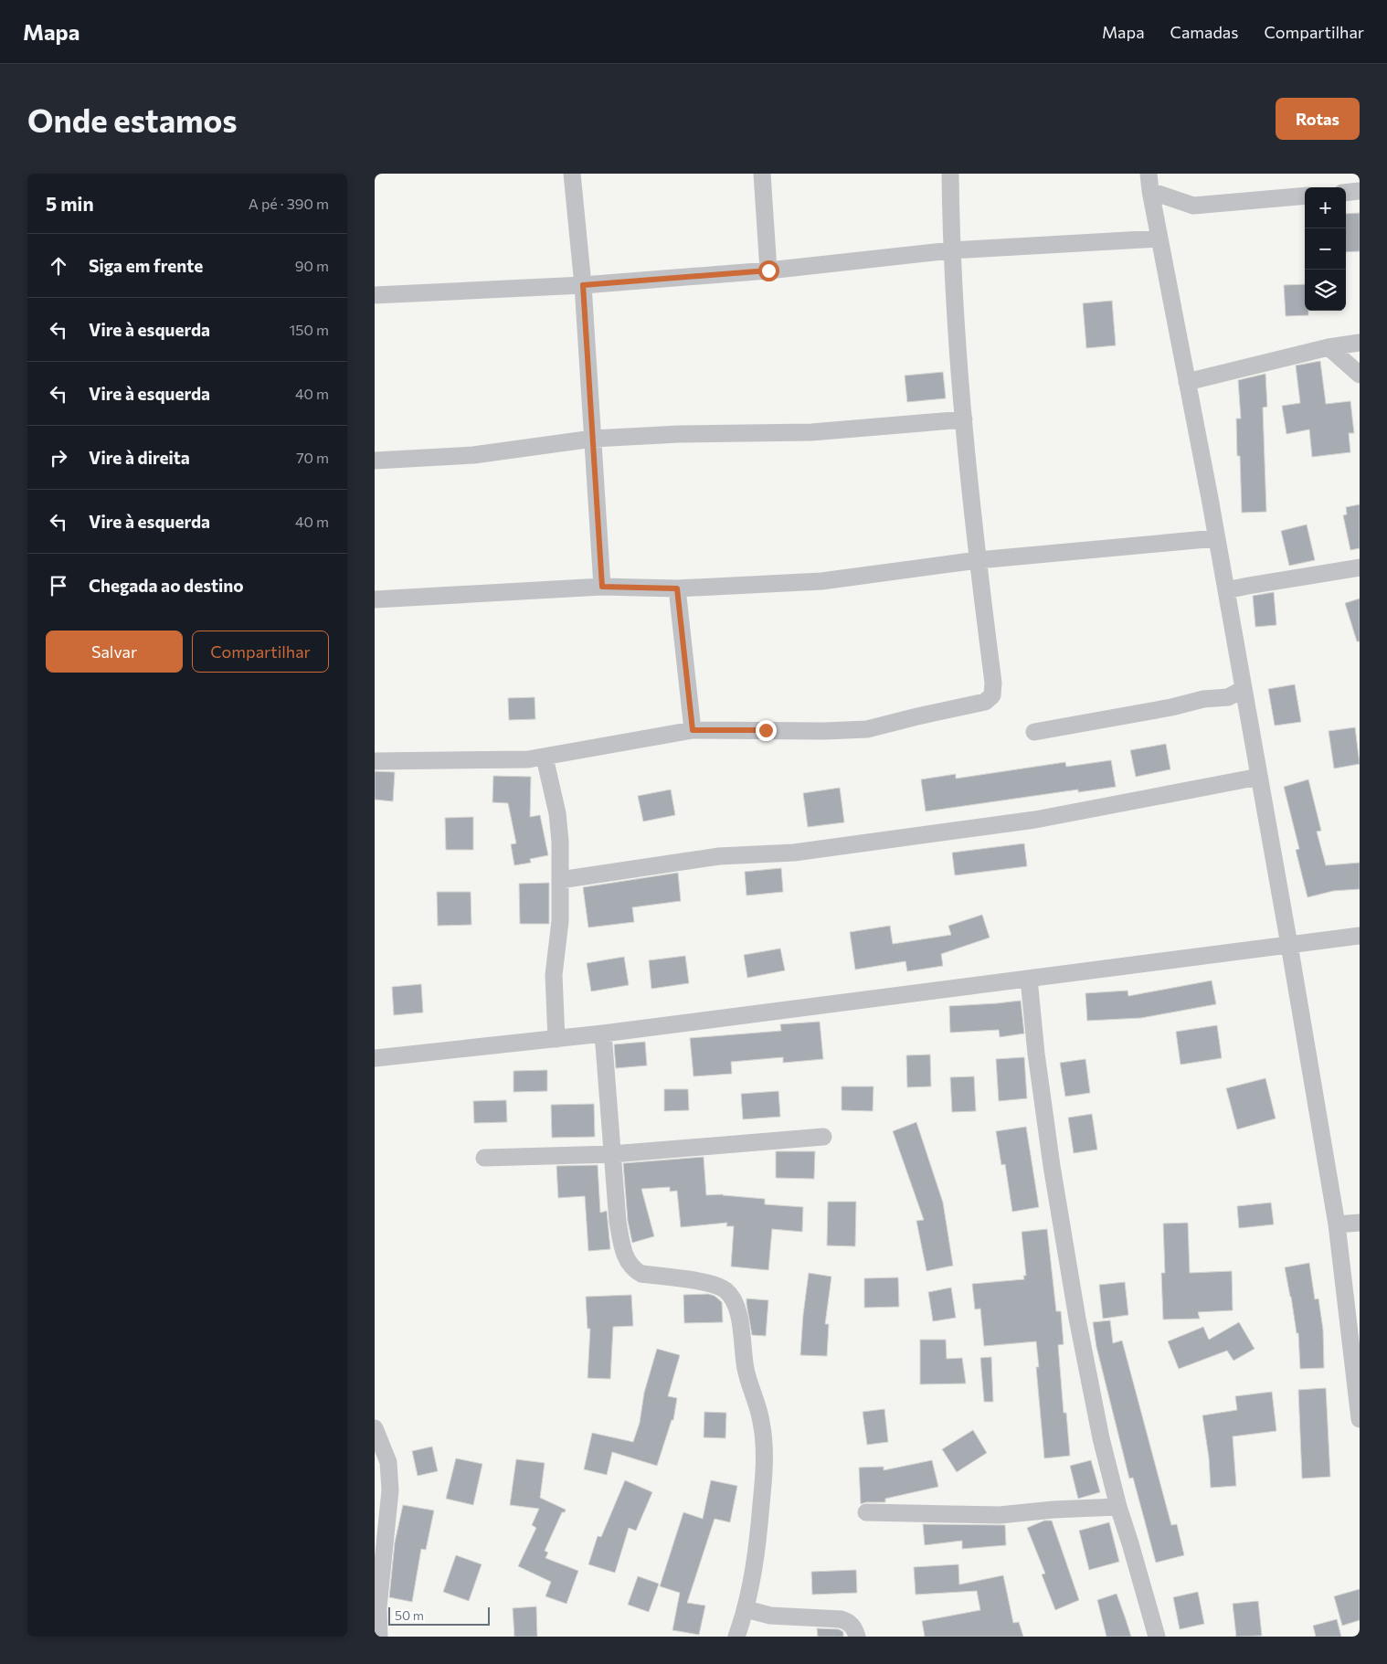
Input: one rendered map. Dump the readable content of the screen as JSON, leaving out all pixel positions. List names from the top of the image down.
{
  "scale_bar": "50 m",
  "page": {
    "header": "Mapa",
    "nav": ["Mapa", "Camadas", "Compartilhar"],
    "buttons": [
      "Rotas",
      ["Salvar", "Compartilhar"]
    ],
    "title": "Onde estamos",
    "heading": ["5 min", "A pé · 390 m"],
    "map_buttons": ["+", "−"],
    "list": [
      ["Siga em frente", "90 m"],
      ["Vire à esquerda", "150 m"],
      ["Vire à esquerda", "40 m"],
      ["Vire à direita", "70 m"],
      ["Vire à esquerda", "40 m"],
      "Chegada ao destino"
    ],
    "scale": "50 m"
  }
}
